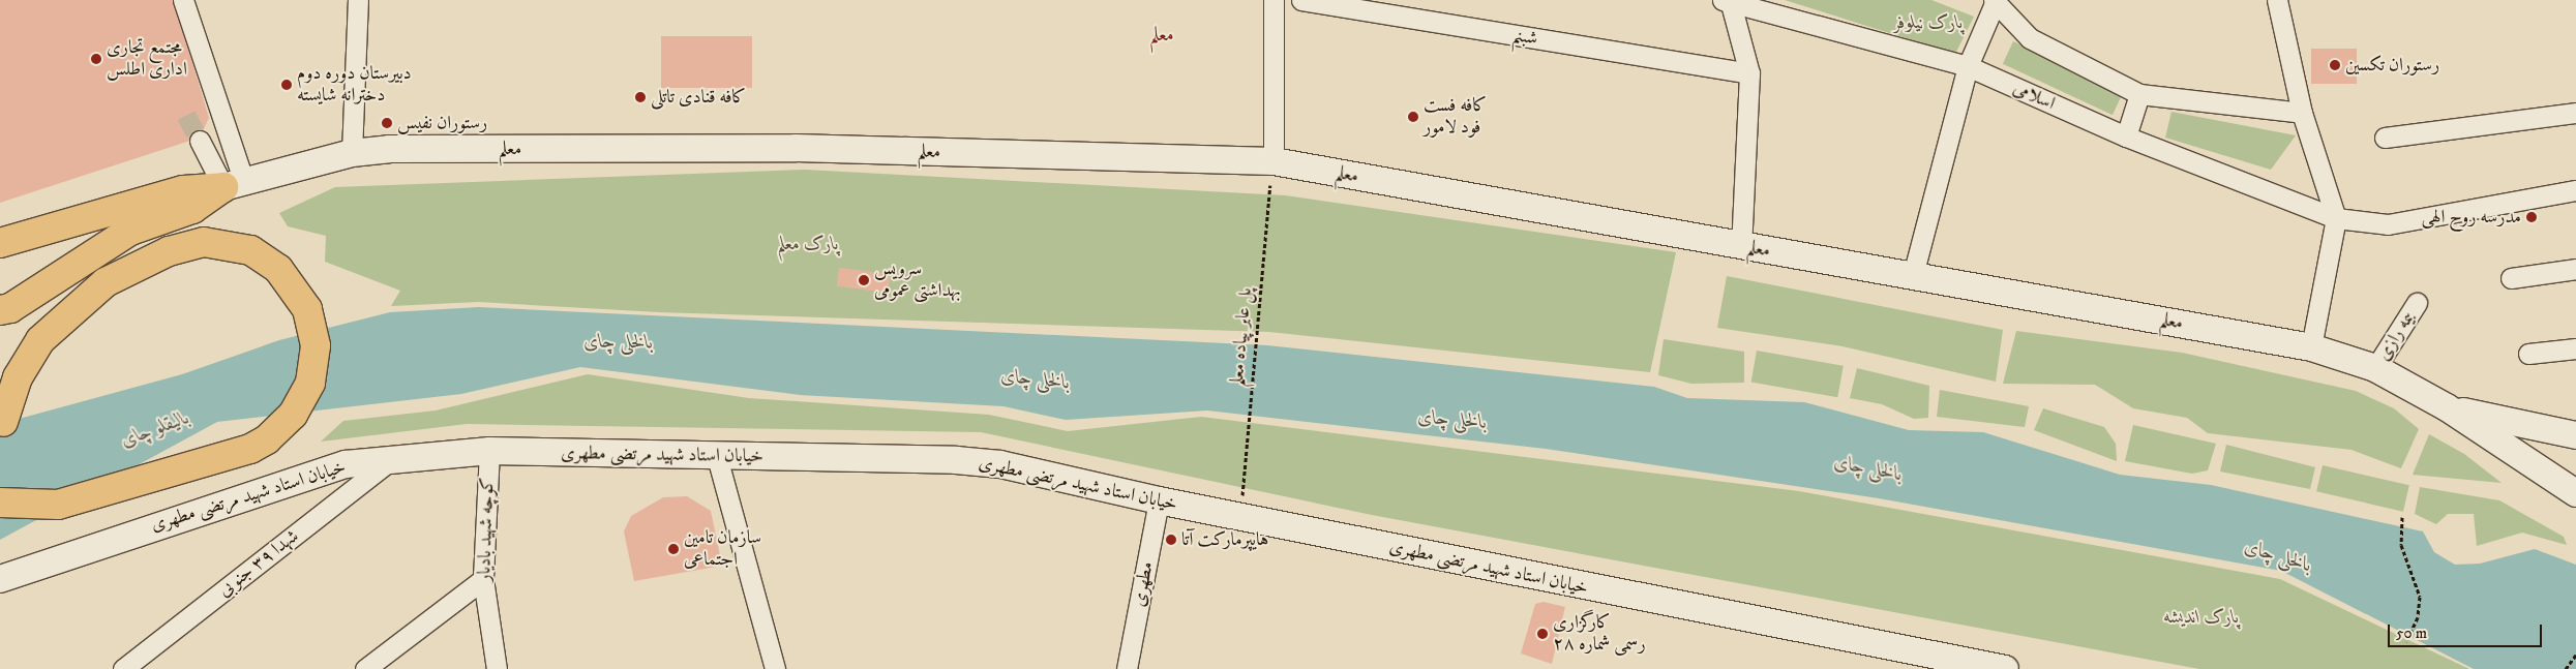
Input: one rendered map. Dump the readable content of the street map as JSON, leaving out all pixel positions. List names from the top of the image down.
{
  "streets": {
    "main road": ["معلم", "خیابان استاد شهید مرتضی مطهری"],
    "street": [
      "شبنم",
      "اسلامی",
      "بیمه رازی",
      "کوچه شهید بادیار",
      "شهدا ۳۹ جنوبی",
      "مطهری"
    ],
    "path": ["پل عابر پیاده معلم"]
  },
  "crossings": [
    ["معلم", "بیمه رازی"],
    ["معلم", "پل عابر پیاده معلم"],
    ["پل عابر پیاده معلم", "خیابان استاد شهید مرتضی مطهری"],
    ["خیابان استاد شهید مرتضی مطهری", "کوچه شهید بادیار"],
    ["خیابان استاد شهید مرتضی مطهری", "شهدا ۳۹ جنوبی"],
    ["خیابان استاد شهید مرتضی مطهری", "مطهری"]
  ],
  "districts": ["معلم"],
  "water": ["بالخلی چای", "بالیقلو چای"],
  "parks": ["پارک نیلوفر", "پارک معلم", "پارک اندیشه"],
  "places": [
    "مجتمع تجاری اداری اطلس",
    "رستوران تکسین",
    "دبیرستان دوره دوم دخترانه شایسته",
    "کافه قنادی تاتلی",
    "کافه فست فود لامور",
    "رستوران نفیس",
    "مدرسه روح الهی",
    "سرویس بهداشتی عمومی",
    "هایپرمارکت آتا",
    "سازمان تامین اجتماعی",
    "کارگزاری رسمی شماره ۲۸"
  ],
  "scale_bar": "50 m"
}
